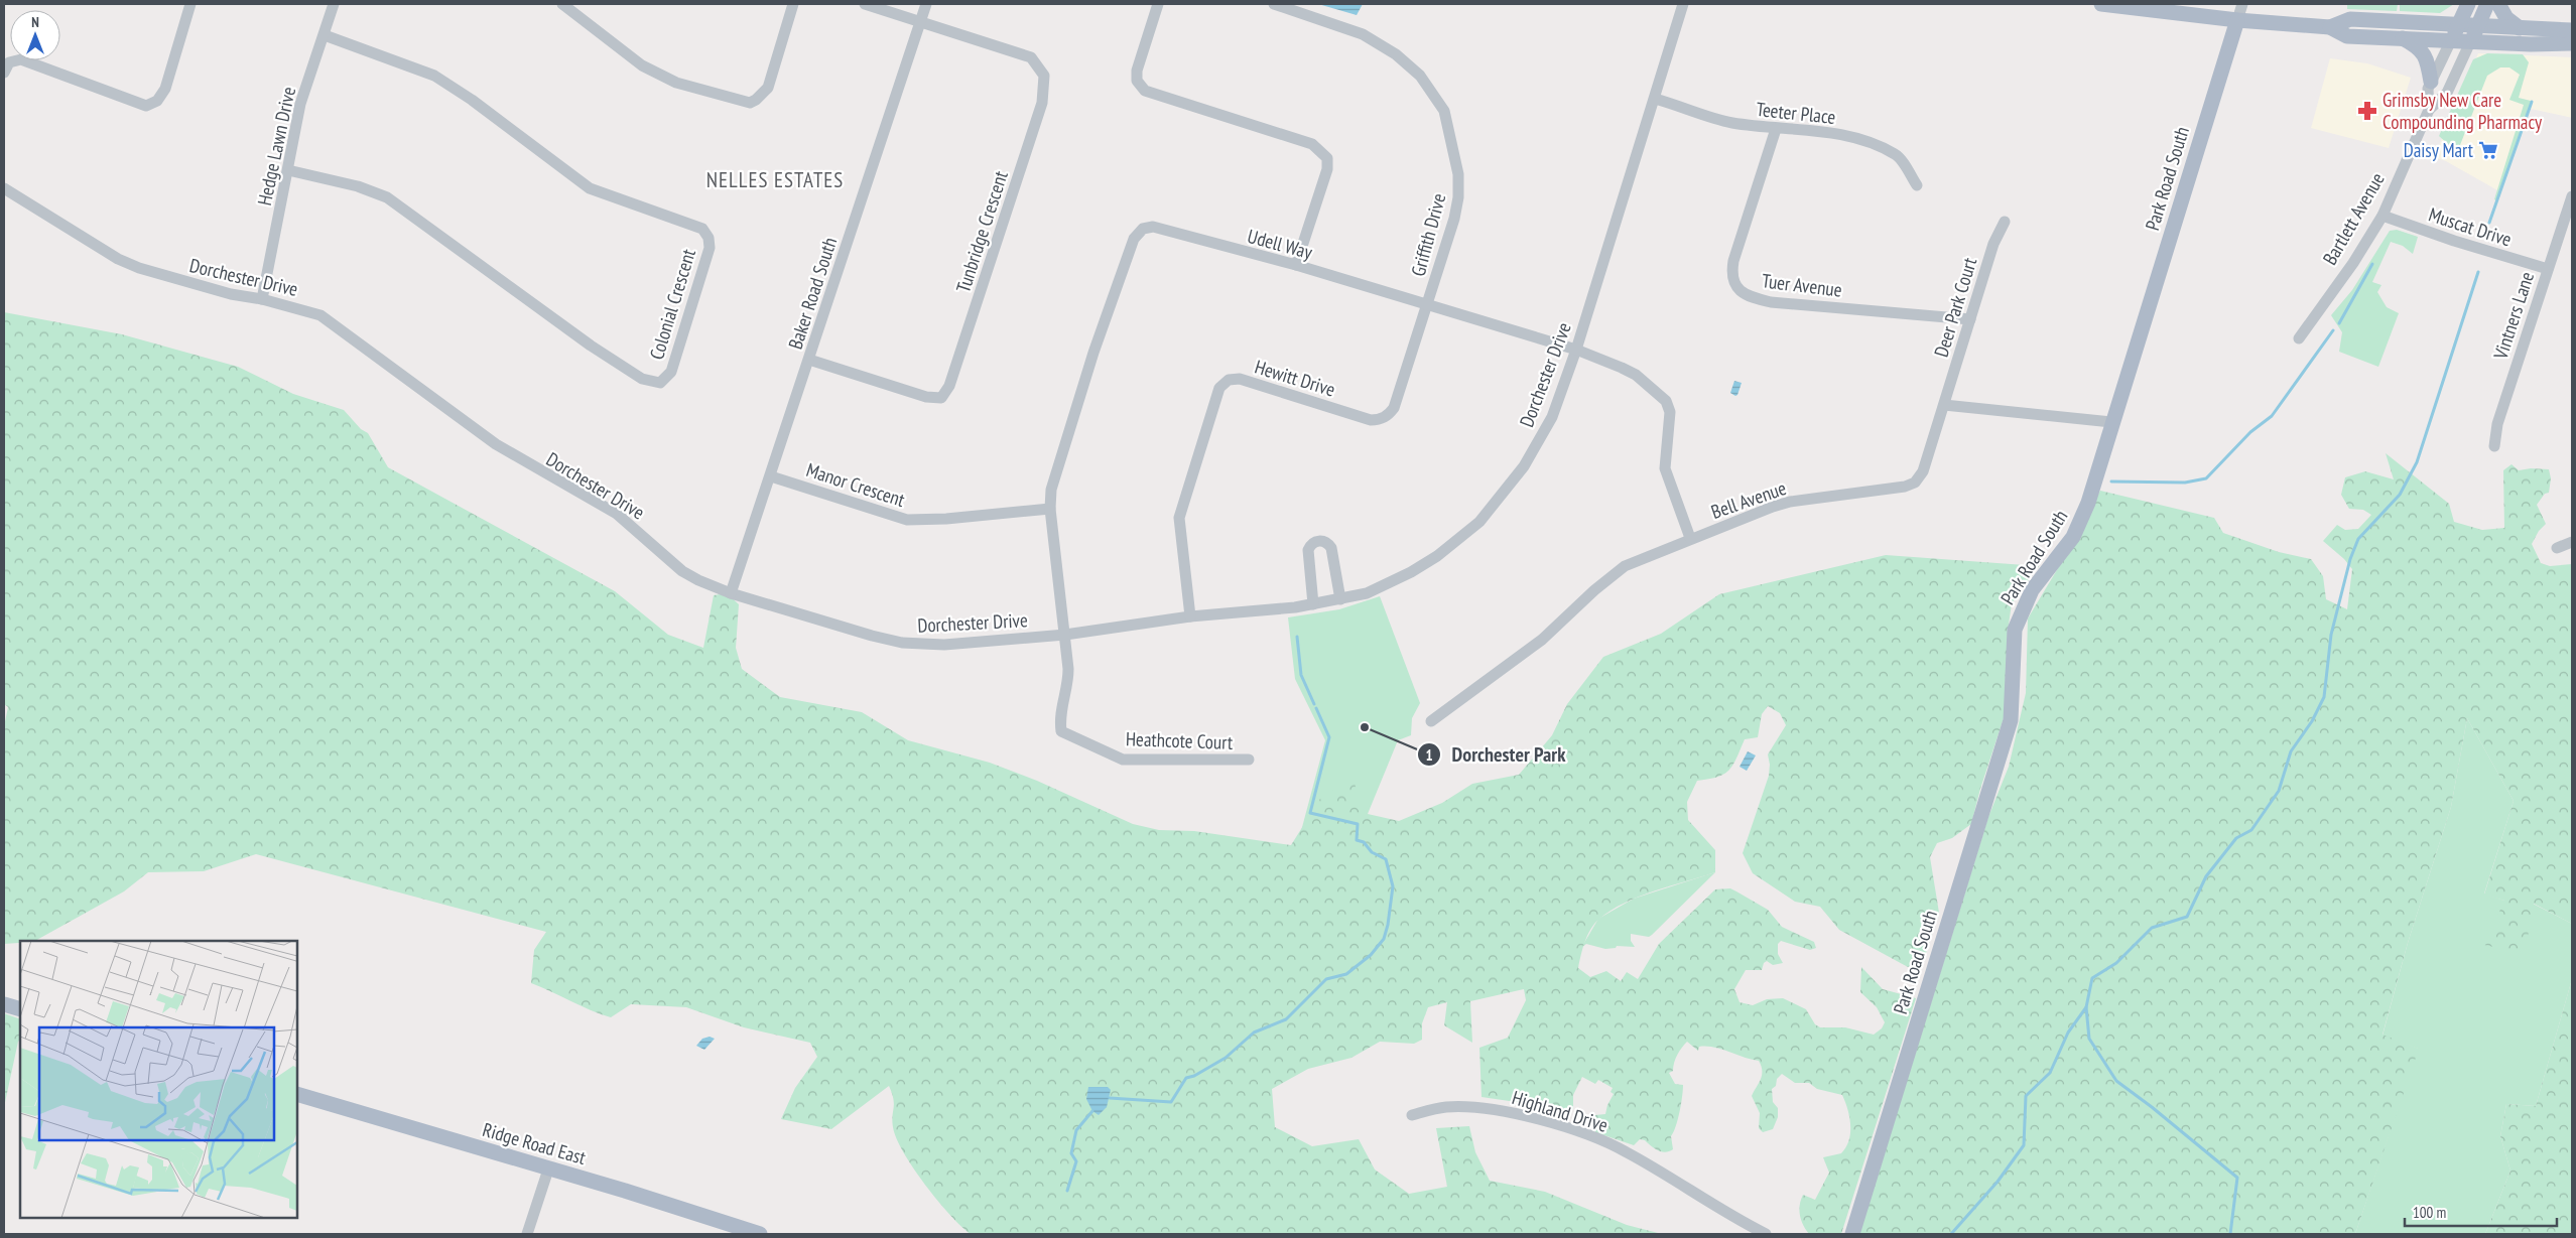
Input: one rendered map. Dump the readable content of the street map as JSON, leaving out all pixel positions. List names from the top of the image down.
{
  "streets": {
    "main road": ["Park Road South", "Bartlett Avenue", "Ridge Road East"],
    "street": [
      "Teeter Place",
      "Hedge Lawn Drive",
      "Muscat Drive",
      "Tunbridge Crescent",
      "Griffith Drive",
      "Udell Way",
      "Dorchester Drive",
      "Tuer Avenue",
      "Baker Road South",
      "Colonial Crescent",
      "Deer Park Court",
      "Vintners Lane",
      "Hewitt Drive",
      "Manor Crescent",
      "Bell Avenue",
      "Heathcote Court",
      "Highland Drive"
    ]
  },
  "crossings": [
    ["Teeter Place", "Dorchester Drive"],
    ["Teeter Place", "Tuer Avenue"],
    ["Hedge Lawn Drive", "Dorchester Drive"],
    ["Hedge Lawn Drive", "Colonial Crescent"],
    ["Bartlett Avenue", "Muscat Drive"],
    ["Muscat Drive", "Vintners Lane"],
    ["Tunbridge Crescent", "Baker Road South"],
    ["Griffith Drive", "Udell Way"],
    ["Griffith Drive", "Hewitt Drive"],
    ["Udell Way", "Dorchester Drive"],
    ["Udell Way", "Hewitt Drive"],
    ["Udell Way", "Manor Crescent"],
    ["Udell Way", "Bell Avenue"],
    ["Udell Way", "Heathcote Court"],
    ["Dorchester Drive", "Baker Road South"],
    ["Dorchester Drive", "Hewitt Drive"],
    ["Dorchester Drive", "Heathcote Court"],
    ["Tuer Avenue", "Deer Park Court"],
    ["Baker Road South", "Manor Crescent"],
    ["Deer Park Court", "Bell Avenue"]
  ],
  "districts": ["NELLES ESTATES"],
  "places": {
    "pharmacy": ["Grimsby New Care Compounding Pharmacy"],
    "supermarket": ["Daisy Mart"],
    "other": ["Dorchester Park"]
  },
  "scale_bar": "100 m",
  "north": "top"
}
